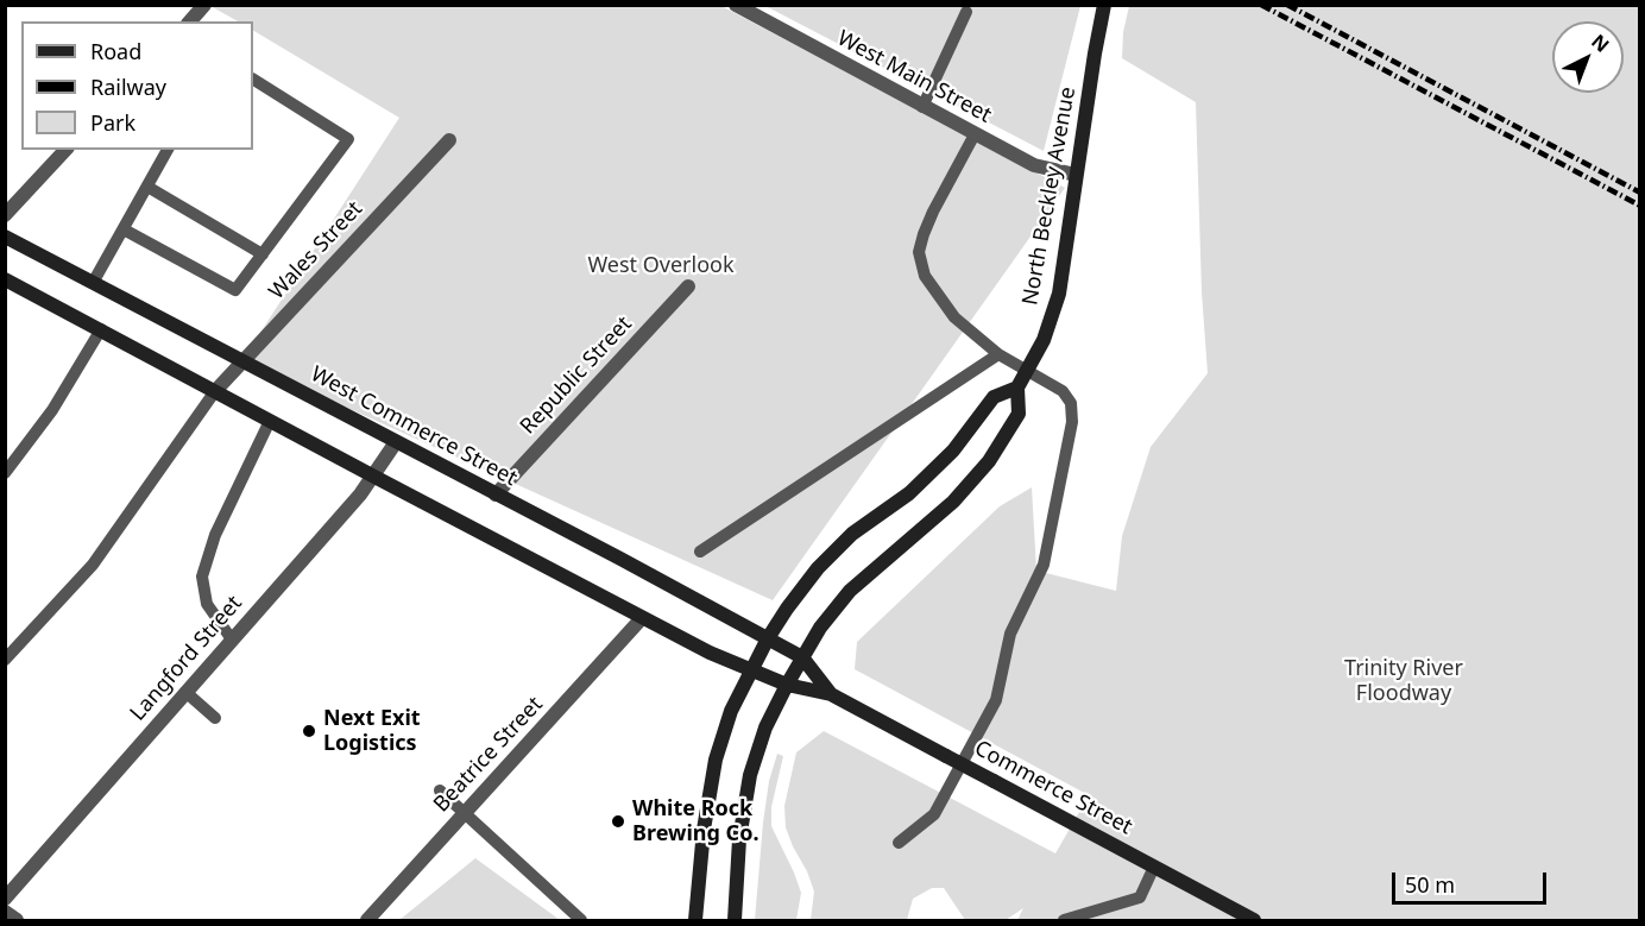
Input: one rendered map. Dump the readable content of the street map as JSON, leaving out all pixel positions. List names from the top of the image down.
{
  "streets": {
    "main road": ["North Beckley Avenue", "West Commerce Street", "Commerce Street"],
    "street": [
      "West Main Street",
      "Wales Street",
      "Republic Street",
      "Langford Street",
      "Beatrice Street"
    ]
  },
  "crossings": [
    ["West Main Street", "North Beckley Avenue"],
    ["North Beckley Avenue", "West Commerce Street"],
    ["North Beckley Avenue", "Commerce Street"],
    ["Wales Street", "West Commerce Street"],
    ["Republic Street", "West Commerce Street"],
    ["West Commerce Street", "Langford Street"],
    ["West Commerce Street", "Commerce Street"]
  ],
  "parks": ["West Overlook", "Trinity River Floodway"],
  "places": ["Next Exit Logistics", "White Rock Brewing Co."],
  "legend": ["Road", "Railway", "Park"],
  "scale_bar": "50 m",
  "north": "top right"
}
